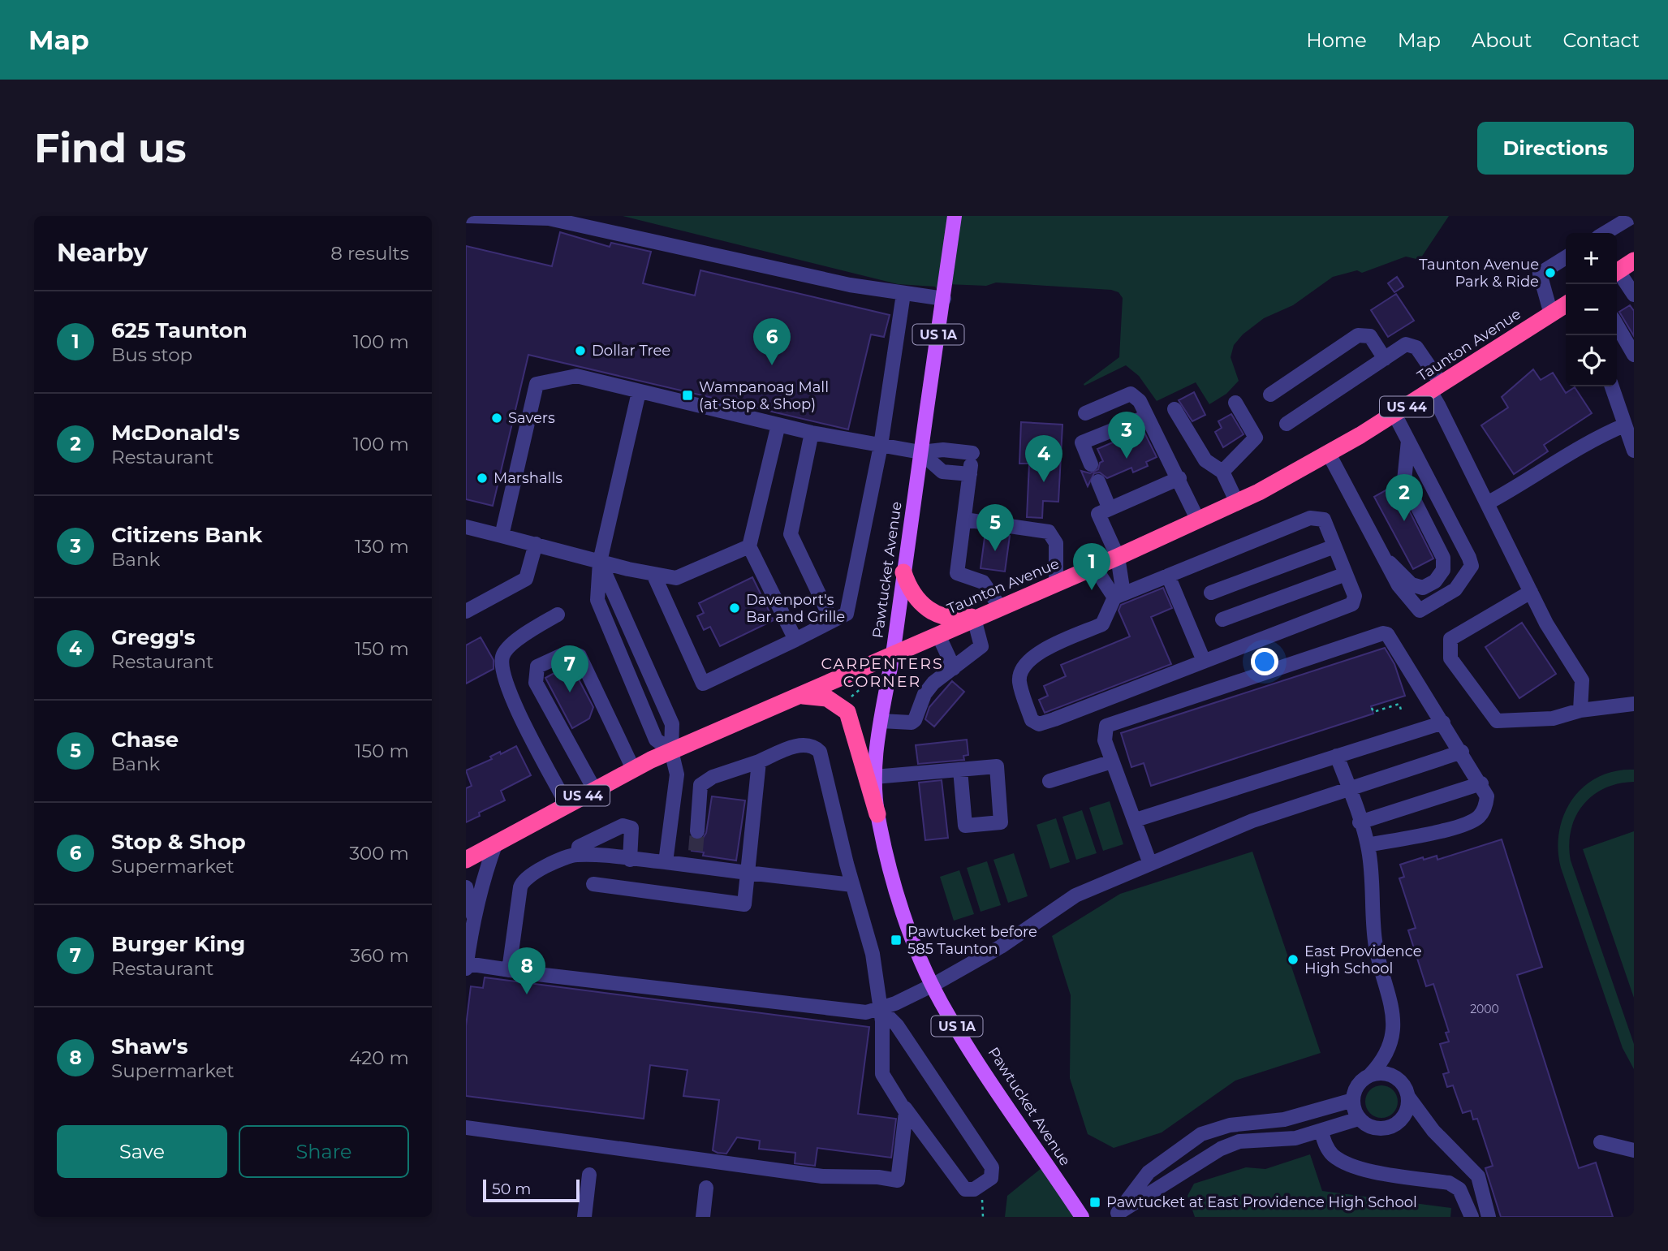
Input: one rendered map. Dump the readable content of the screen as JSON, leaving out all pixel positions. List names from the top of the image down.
{
  "streets": {
    "highway": ["Taunton Avenue", "US 44"],
    "main road": ["US 1A", "Pawtucket Avenue"]
  },
  "crossings": [
    ["Taunton Avenue", "Pawtucket Avenue"]
  ],
  "districts": ["CARPENTERS CORNER"],
  "places": {
    "other": [
      "Taunton Avenue Park & Ride",
      "Dollar Tree",
      "Savers",
      "Marshalls",
      "Davenport's Bar and Grille",
      "East Providence High School"
    ],
    "transit": ["Wampanoag Mall (at Stop & Shop)", "Pawtucket before 585 Taunton", "Pawtucket at East Providence High School"]
  },
  "house_numbers": ["2000"],
  "scale_bar": "50 m",
  "page": {
    "header": "Map",
    "nav": [
      "Home",
      "Map",
      "About",
      "Contact"
    ],
    "buttons": [
      "Directions",
      ["Save", "Share"]
    ],
    "title": "Find us",
    "heading": ["Nearby", "8 results"],
    "map_buttons": ["+", "−"],
    "list": [
      {
        "mark": "1",
        "name": "625 Taunton",
        "note": "Bus stop",
        "value": "100 m"
      },
      {
        "mark": "2",
        "name": "McDonald's",
        "note": "Restaurant",
        "value": "100 m"
      },
      {
        "mark": "3",
        "name": "Citizens Bank",
        "note": "Bank",
        "value": "130 m"
      },
      {
        "mark": "4",
        "name": "Gregg's",
        "note": "Restaurant",
        "value": "150 m"
      },
      {
        "mark": "5",
        "name": "Chase",
        "note": "Bank",
        "value": "150 m"
      },
      {
        "mark": "6",
        "name": "Stop & Shop",
        "note": "Supermarket",
        "value": "300 m"
      },
      {
        "mark": "7",
        "name": "Burger King",
        "note": "Restaurant",
        "value": "360 m"
      },
      {
        "mark": "8",
        "name": "Shaw's",
        "note": "Supermarket",
        "value": "420 m"
      }
    ],
    "pins": [
      "6",
      "3",
      "4",
      "2",
      "5",
      "1",
      "7",
      "8"
    ],
    "scale": "50 m"
  }
}
